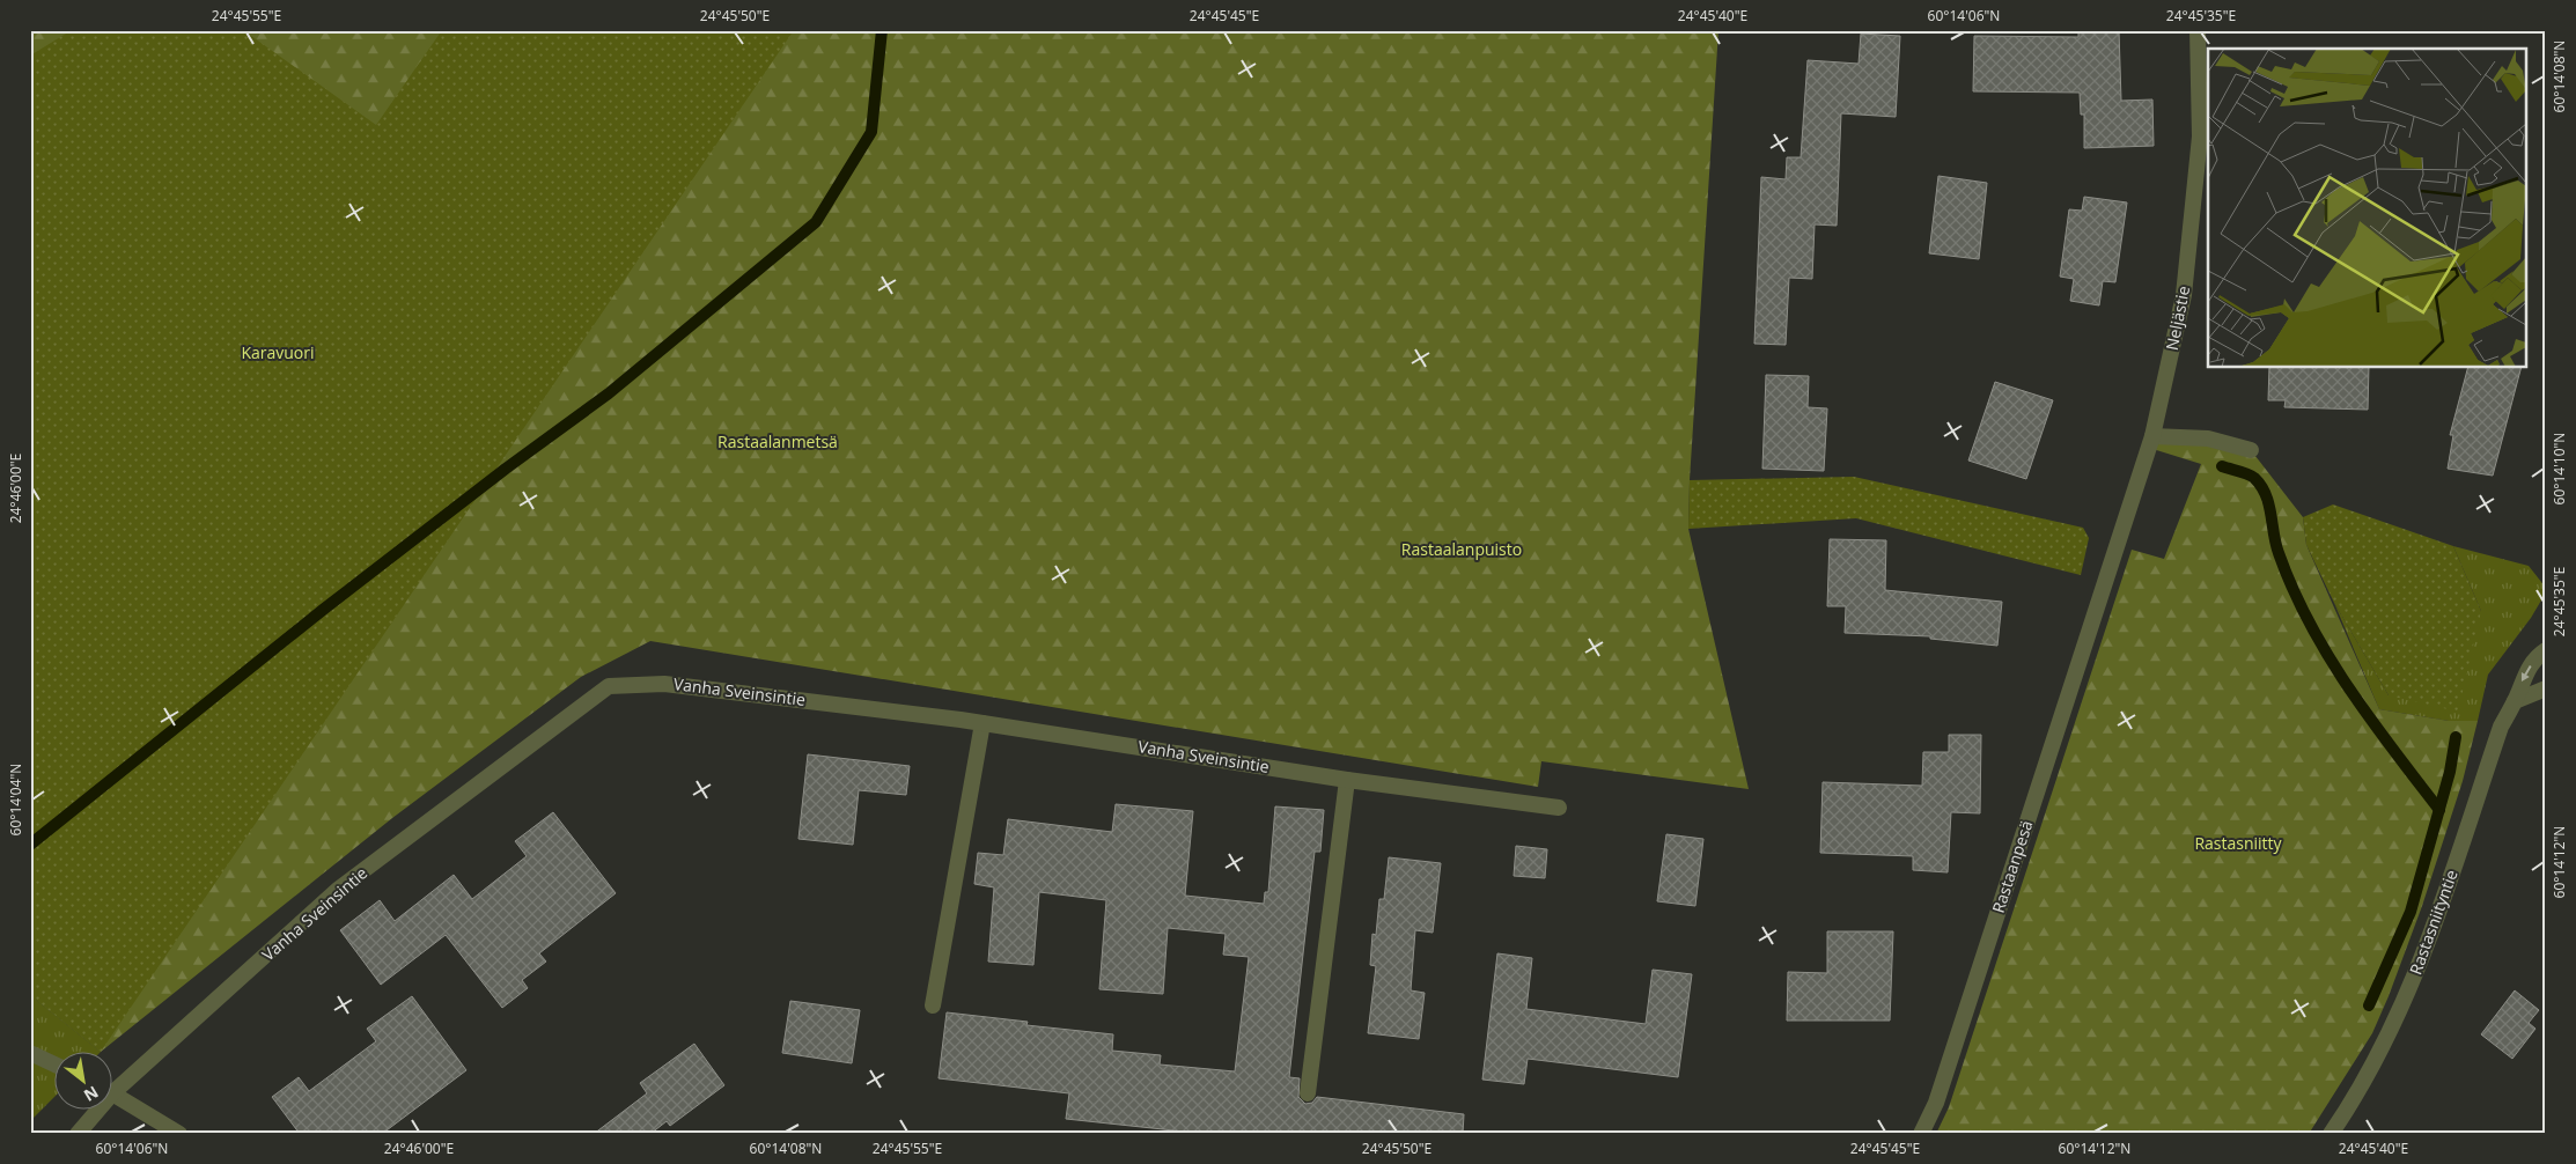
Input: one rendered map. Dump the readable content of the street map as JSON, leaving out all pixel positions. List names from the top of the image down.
{
  "streets": {
    "street": [
      "Neljästie",
      "Vanha Sveinsintie",
      "Rastaanpesä",
      "Rastasniityntie"
    ]
  },
  "crossings": [
    ["Neljästie", "Rastaanpesä"]
  ],
  "parks": [
    "Karavuori",
    "Rastaalanmetsä",
    "Rastaalanpuisto",
    "Rastasniitty"
  ],
  "north": "bottom right",
  "coordinates": [
    "24°45'55\"E",
    "24°45'50\"E",
    "24°45'45\"E",
    "24°45'40\"E",
    "60°14'06\"N",
    "24°45'35\"E",
    "60°14'08\"N",
    "60°14'10\"N",
    "24°46'00\"E",
    "60°14'04\"N",
    "60°14'12\"N"
  ]
}
